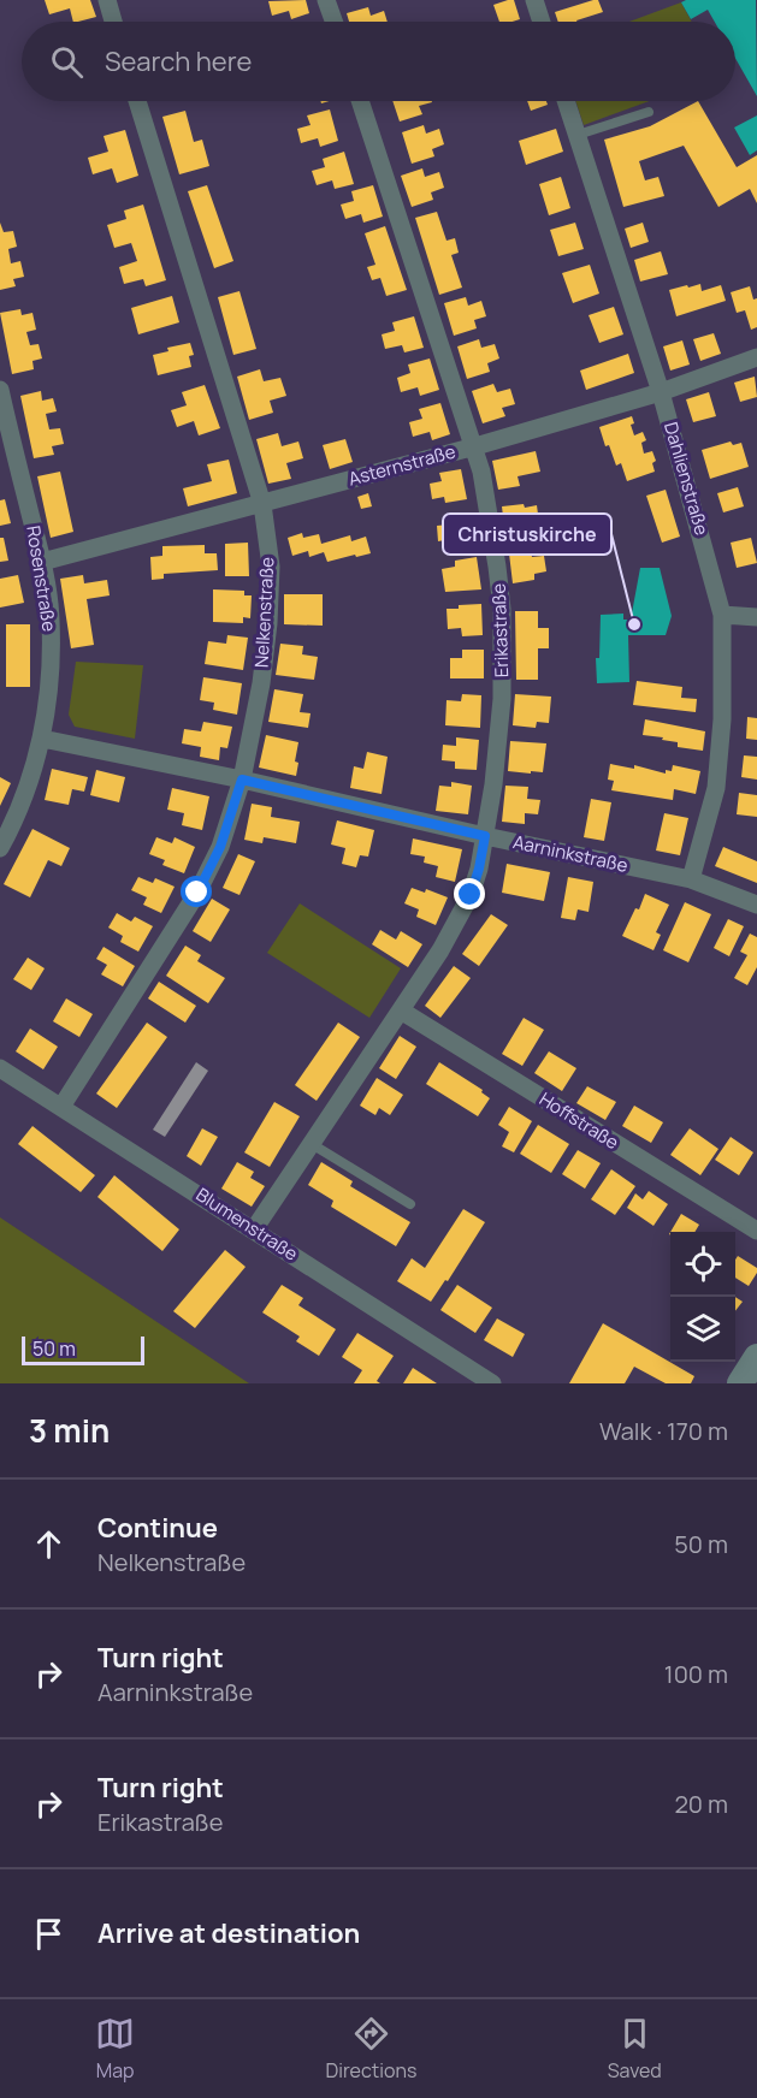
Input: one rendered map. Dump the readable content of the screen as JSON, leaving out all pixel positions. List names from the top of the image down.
{
  "streets": {
    "street": [
      "Asternstraße",
      "Dahlienstraße",
      "Rosenstraße",
      "Nelkenstraße",
      "Erikastraße",
      "Aarninkstraße",
      "Hoffstraße",
      "Blumenstraße"
    ]
  },
  "crossings": [
    ["Asternstraße", "Dahlienstraße"],
    ["Asternstraße", "Rosenstraße"],
    ["Asternstraße", "Nelkenstraße"],
    ["Asternstraße", "Erikastraße"],
    ["Dahlienstraße", "Aarninkstraße"],
    ["Rosenstraße", "Aarninkstraße"],
    ["Nelkenstraße", "Aarninkstraße"],
    ["Nelkenstraße", "Blumenstraße"],
    ["Erikastraße", "Aarninkstraße"],
    ["Erikastraße", "Hoffstraße"],
    ["Erikastraße", "Blumenstraße"]
  ],
  "places": ["Christuskirche"],
  "scale_bar": "50 m",
  "page": {
    "search": "Search here",
    "scale": "50 m",
    "heading": ["3 min", "Walk · 170 m"],
    "list": [
      ["Continue", "Nelkenstraße", "50 m"],
      ["Turn right", "Aarninkstraße", "100 m"],
      ["Turn right", "Erikastraße", "20 m"],
      "Arrive at destination"
    ],
    "nav": ["Map", "Directions", "Saved"]
  }
}
